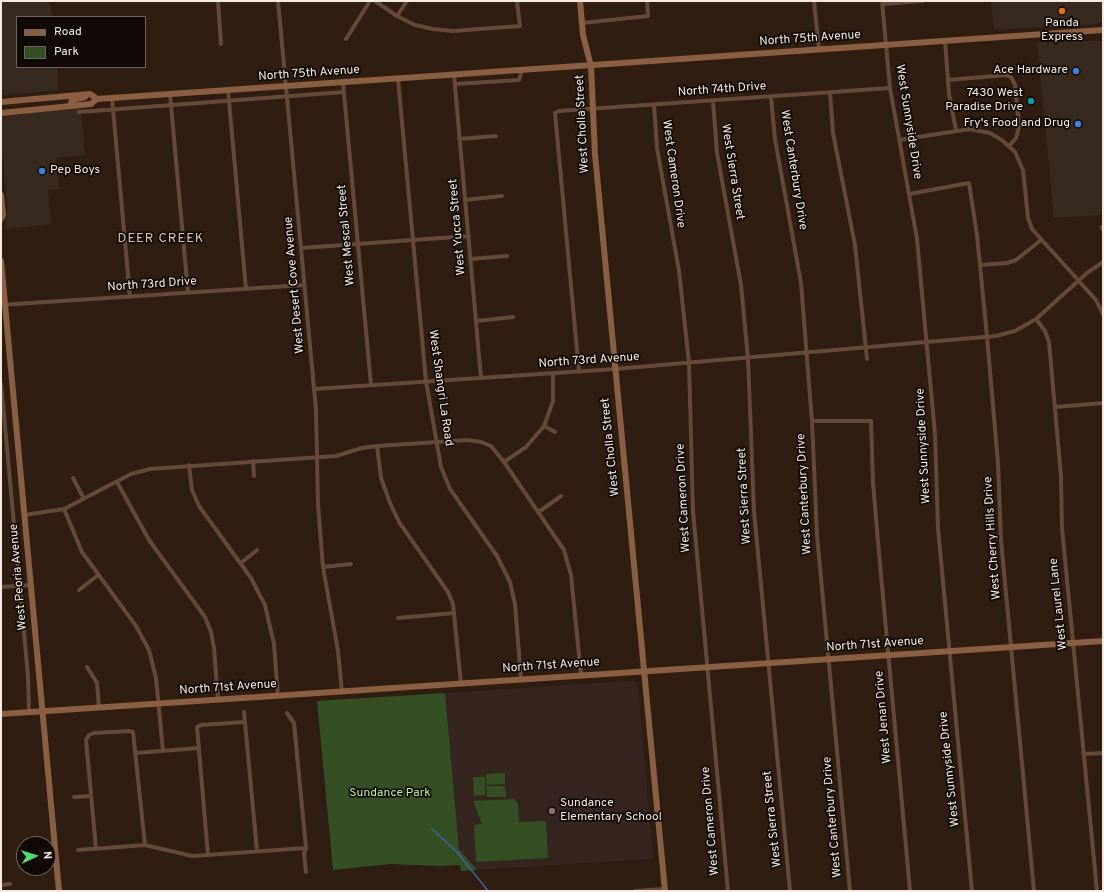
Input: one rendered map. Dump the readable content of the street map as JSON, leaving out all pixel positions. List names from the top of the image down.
{
  "streets": {
    "street": [
      "North 75th Avenue",
      "North 74th Drive",
      "West Sunnyside Drive",
      "West Cholla Street",
      "West Canterbury Drive",
      "West Sierra Street",
      "West Cameron Drive",
      "West Yucca Street",
      "West Mescal Street",
      "North 73rd Drive",
      "West Desert Cove Avenue",
      "North 73rd Avenue",
      "West Shangri La Road",
      "West Cherry Hills Drive",
      "West Peoria Avenue",
      "West Laurel Lane",
      "North 71st Avenue",
      "West Jenan Drive"
    ]
  },
  "crossings": [
    ["North 75th Avenue", "West Sunnyside Drive"],
    ["North 75th Avenue", "West Cholla Street"],
    ["North 75th Avenue", "West Yucca Street"],
    ["North 75th Avenue", "West Mescal Street"],
    ["North 75th Avenue", "West Desert Cove Avenue"],
    ["North 75th Avenue", "West Shangri La Road"],
    ["North 74th Drive", "West Sunnyside Drive"],
    ["North 74th Drive", "West Cholla Street"],
    ["North 74th Drive", "West Canterbury Drive"],
    ["North 74th Drive", "West Sierra Street"],
    ["North 74th Drive", "West Cameron Drive"],
    ["North 74th Drive", "North 73rd Avenue"],
    ["West Sunnyside Drive", "North 73rd Avenue"],
    ["West Sunnyside Drive", "West Cherry Hills Drive"],
    ["West Sunnyside Drive", "North 71st Avenue"],
    ["West Cholla Street", "North 73rd Avenue"],
    ["West Cholla Street", "North 71st Avenue"],
    ["West Canterbury Drive", "North 73rd Avenue"],
    ["West Canterbury Drive", "North 71st Avenue"],
    ["West Canterbury Drive", "West Jenan Drive"],
    ["West Sierra Street", "North 73rd Avenue"],
    ["West Sierra Street", "North 71st Avenue"],
    ["West Cameron Drive", "North 73rd Avenue"],
    ["West Cameron Drive", "North 71st Avenue"],
    ["West Yucca Street", "North 73rd Avenue"],
    ["West Mescal Street", "North 73rd Avenue"],
    ["North 73rd Drive", "West Desert Cove Avenue"],
    ["North 73rd Drive", "West Peoria Avenue"],
    ["West Desert Cove Avenue", "North 73rd Avenue"],
    ["West Desert Cove Avenue", "North 71st Avenue"],
    ["North 73rd Avenue", "West Shangri La Road"],
    ["North 73rd Avenue", "West Cherry Hills Drive"],
    ["North 73rd Avenue", "West Laurel Lane"],
    ["West Shangri La Road", "North 71st Avenue"],
    ["West Cherry Hills Drive", "North 71st Avenue"],
    ["West Peoria Avenue", "North 71st Avenue"],
    ["West Laurel Lane", "North 71st Avenue"],
    ["North 71st Avenue", "West Jenan Drive"]
  ],
  "districts": ["DEER CREEK"],
  "parks": ["Sundance Park"],
  "places": [
    "Panda Express",
    "Ace Hardware",
    "7430 West Paradise Drive",
    "Fry's Food and Drug",
    "Pep Boys",
    "Sundance Elementary School"
  ],
  "legend": ["Road", "Park"],
  "north": "right"
}
